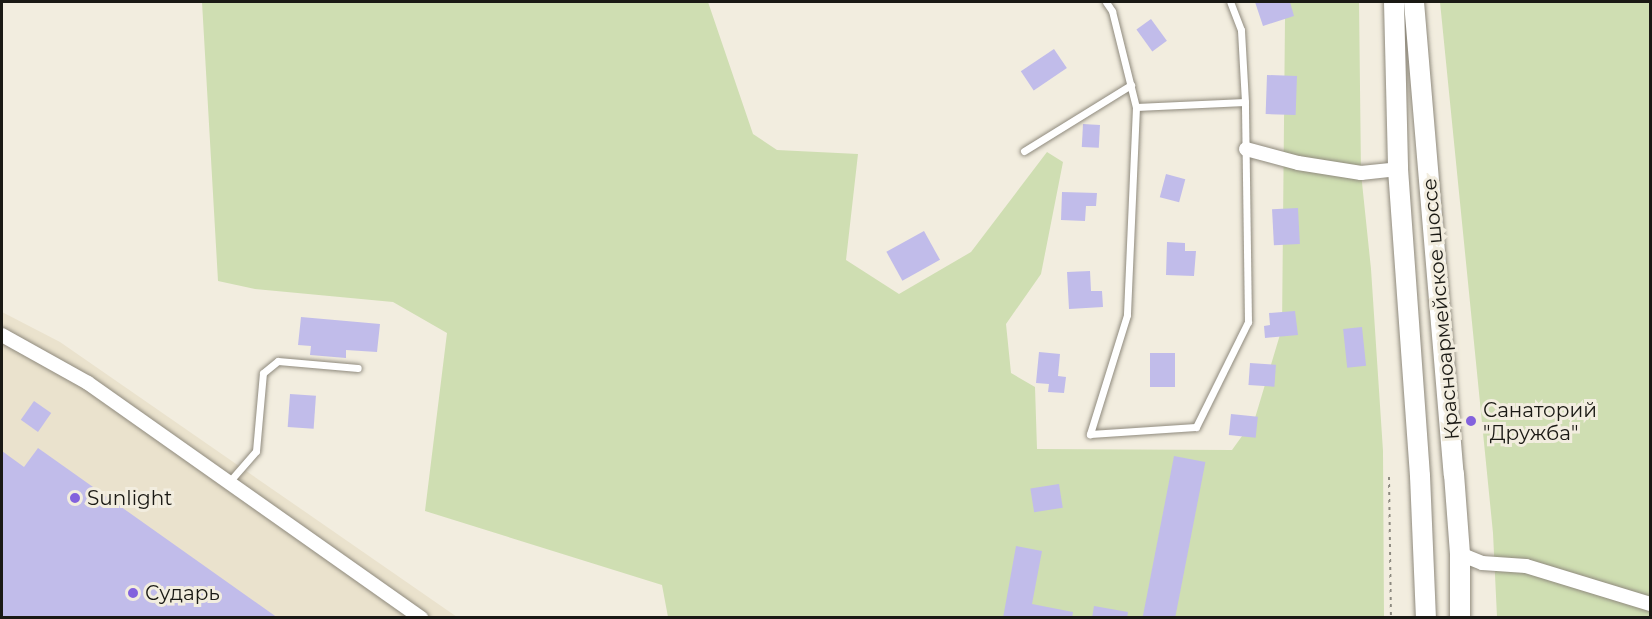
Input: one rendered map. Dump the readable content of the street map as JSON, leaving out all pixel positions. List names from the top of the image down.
{
  "streets": {
    "main road": ["Красноармейское шоссе"]
  },
  "places": ["Санаторий \"Дружба\"", "Sunlight", "Сударь"]
}
